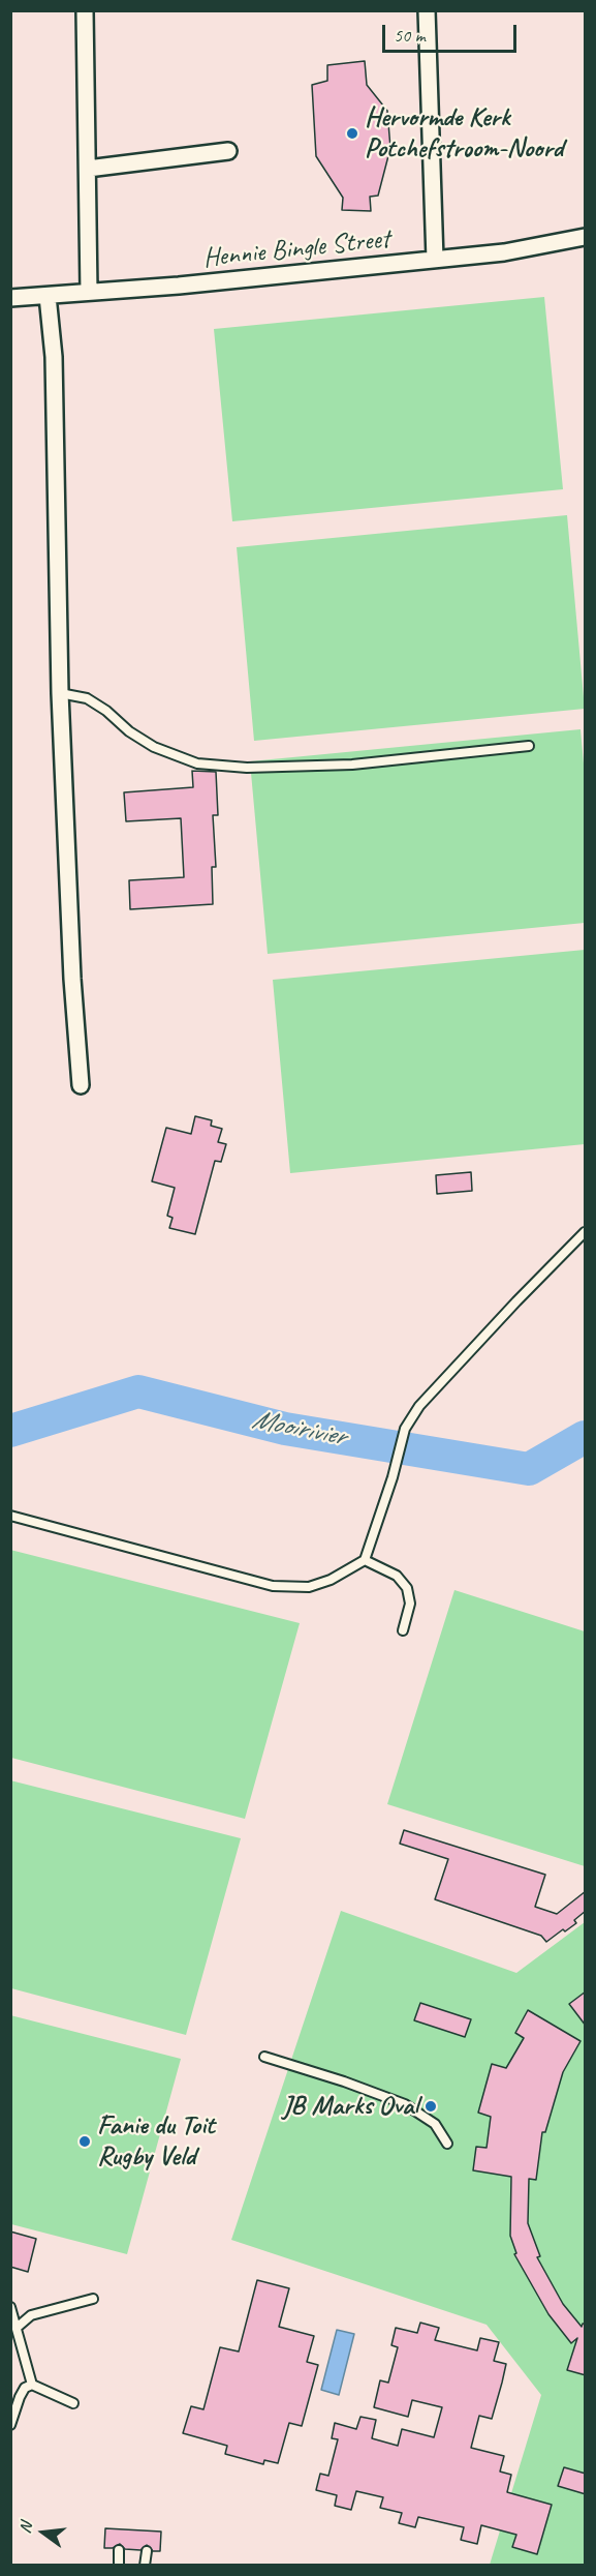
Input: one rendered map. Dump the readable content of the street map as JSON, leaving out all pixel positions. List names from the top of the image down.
{
  "streets": {
    "street": ["Hennie Bingle Street"]
  },
  "water": ["Mooirivier"],
  "places": ["Hervormde Kerk Potchefstroom-Noord", "JB Marks Oval", "Fanie du Toit Rugby Veld"],
  "scale_bar": "50 m",
  "north": "left"
}
